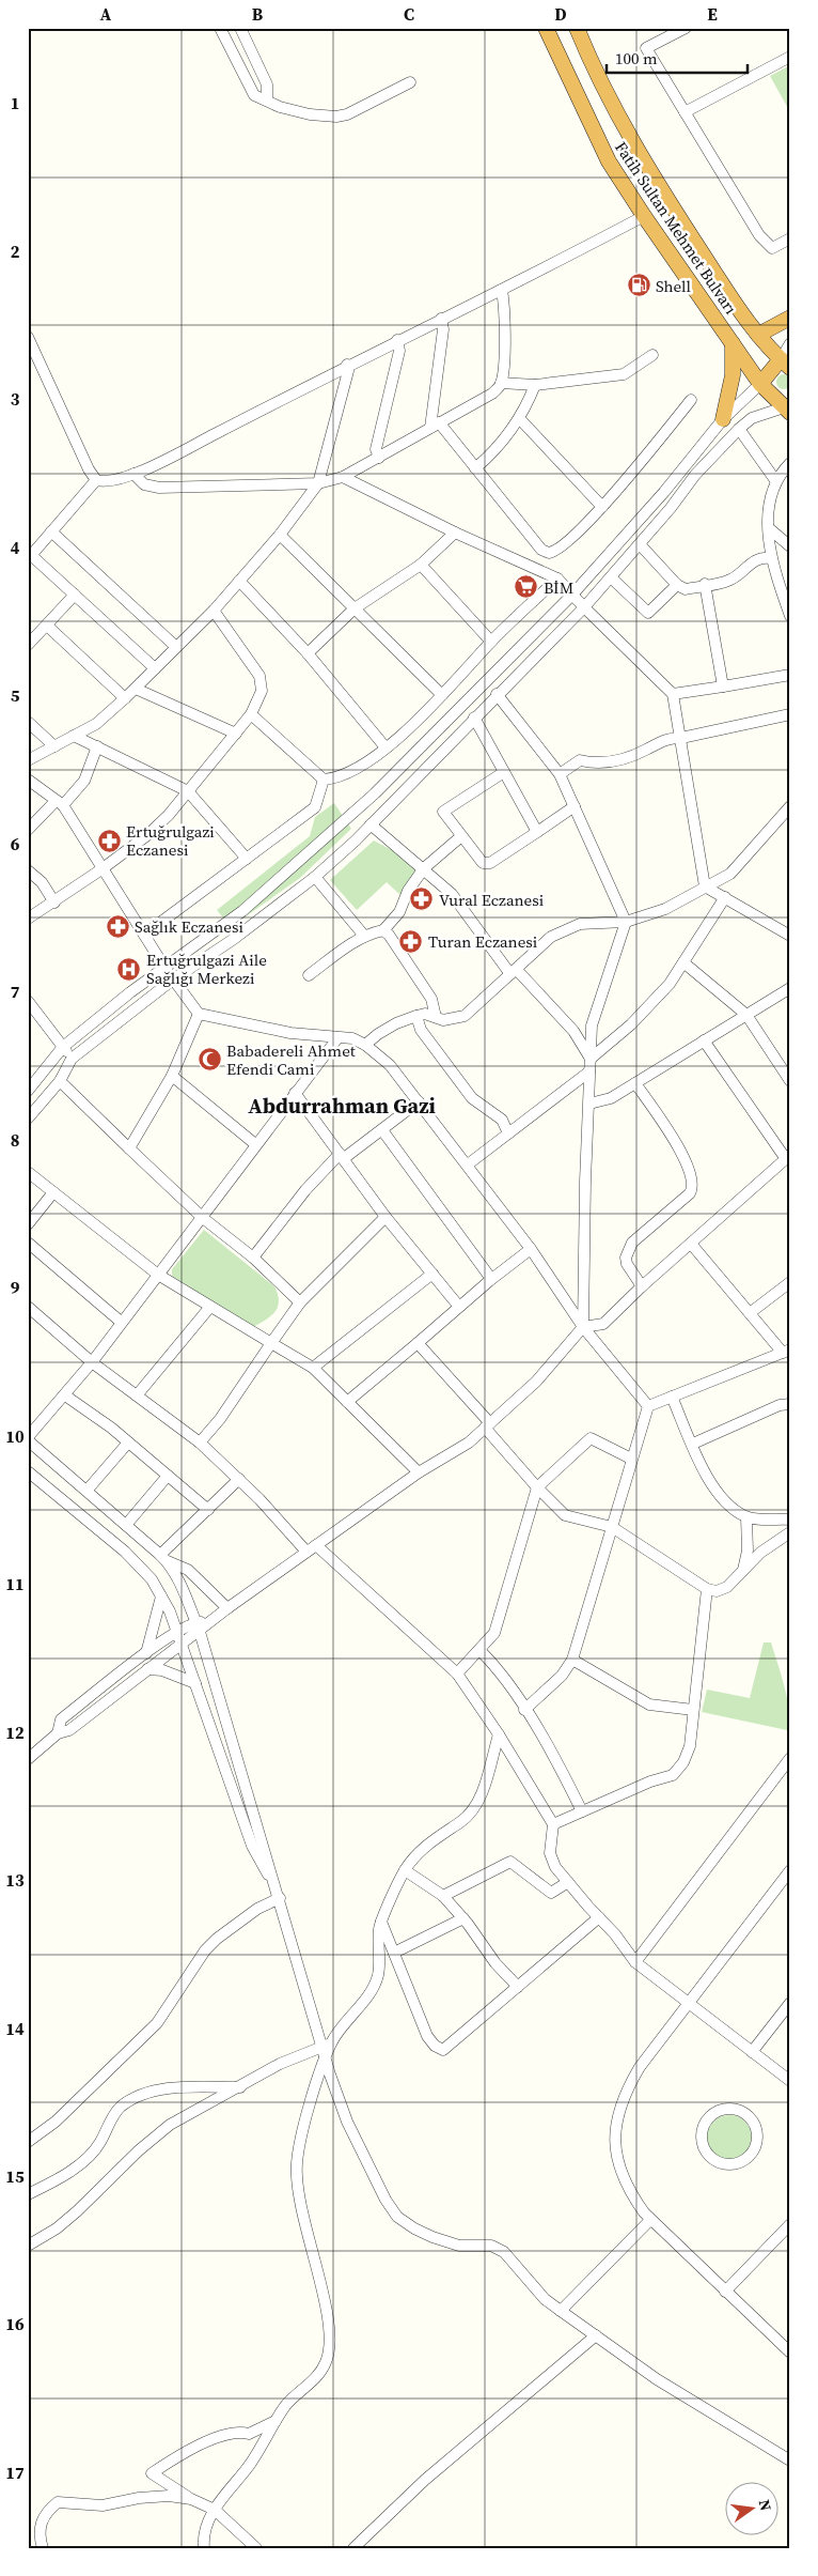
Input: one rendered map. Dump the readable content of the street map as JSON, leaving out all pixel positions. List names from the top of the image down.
{
  "streets": {
    "highway": ["Fatih Sultan Mehmet Bulvarı"]
  },
  "districts": ["Abdurrahman Gazi"],
  "places": {
    "fuel station": ["Shell"],
    "supermarket": ["BİM"],
    "pharmacy": [
      "Ertuğrulgazi Eczanesi",
      "Vural Eczanesi",
      "Sağlık Eczanesi",
      "Turan Eczanesi"
    ],
    "hospital": ["Ertuğrulgazi Aile Sağlığı Merkezi"],
    "mosque": ["Babadereli Ahmet Efendi Cami"]
  },
  "scale_bar": "100 m",
  "north": "right",
  "grid": {
    "columns": [
      "A",
      "B",
      "C",
      "D",
      "E"
    ],
    "rows": [
      "1",
      "2",
      "3",
      "4",
      "5",
      "6",
      "7",
      "8",
      "9",
      "10",
      "11",
      "12",
      "13",
      "14",
      "15",
      "16",
      "17"
    ]
  }
}
